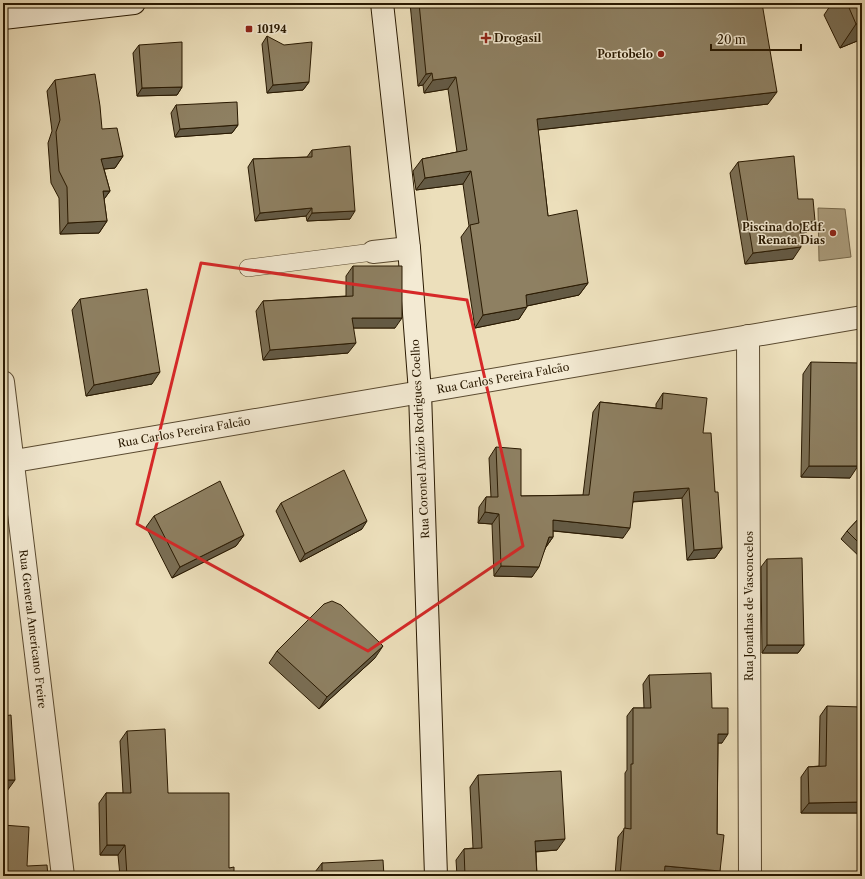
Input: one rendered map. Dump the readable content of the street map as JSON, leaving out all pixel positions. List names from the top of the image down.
{
  "streets": {
    "street": [
      "Rua Carlos Pereira Falcão",
      "Rua Coronel Anízio Rodrigues Coelho",
      "Rua Jonathas de Vasconcelos",
      "Rua General Americano Freire"
    ]
  },
  "crossings": [
    ["Rua Carlos Pereira Falcão", "Rua Coronel Anízio Rodrigues Coelho"],
    ["Rua Carlos Pereira Falcão", "Rua Jonathas de Vasconcelos"],
    ["Rua Carlos Pereira Falcão", "Rua General Americano Freire"]
  ],
  "places": {
    "transit": ["10194"],
    "health": ["Drogasil"],
    "other": ["Portobelo", "Piscina do Edf. Renata Dias"]
  },
  "scale_bar": "20 m"
}
